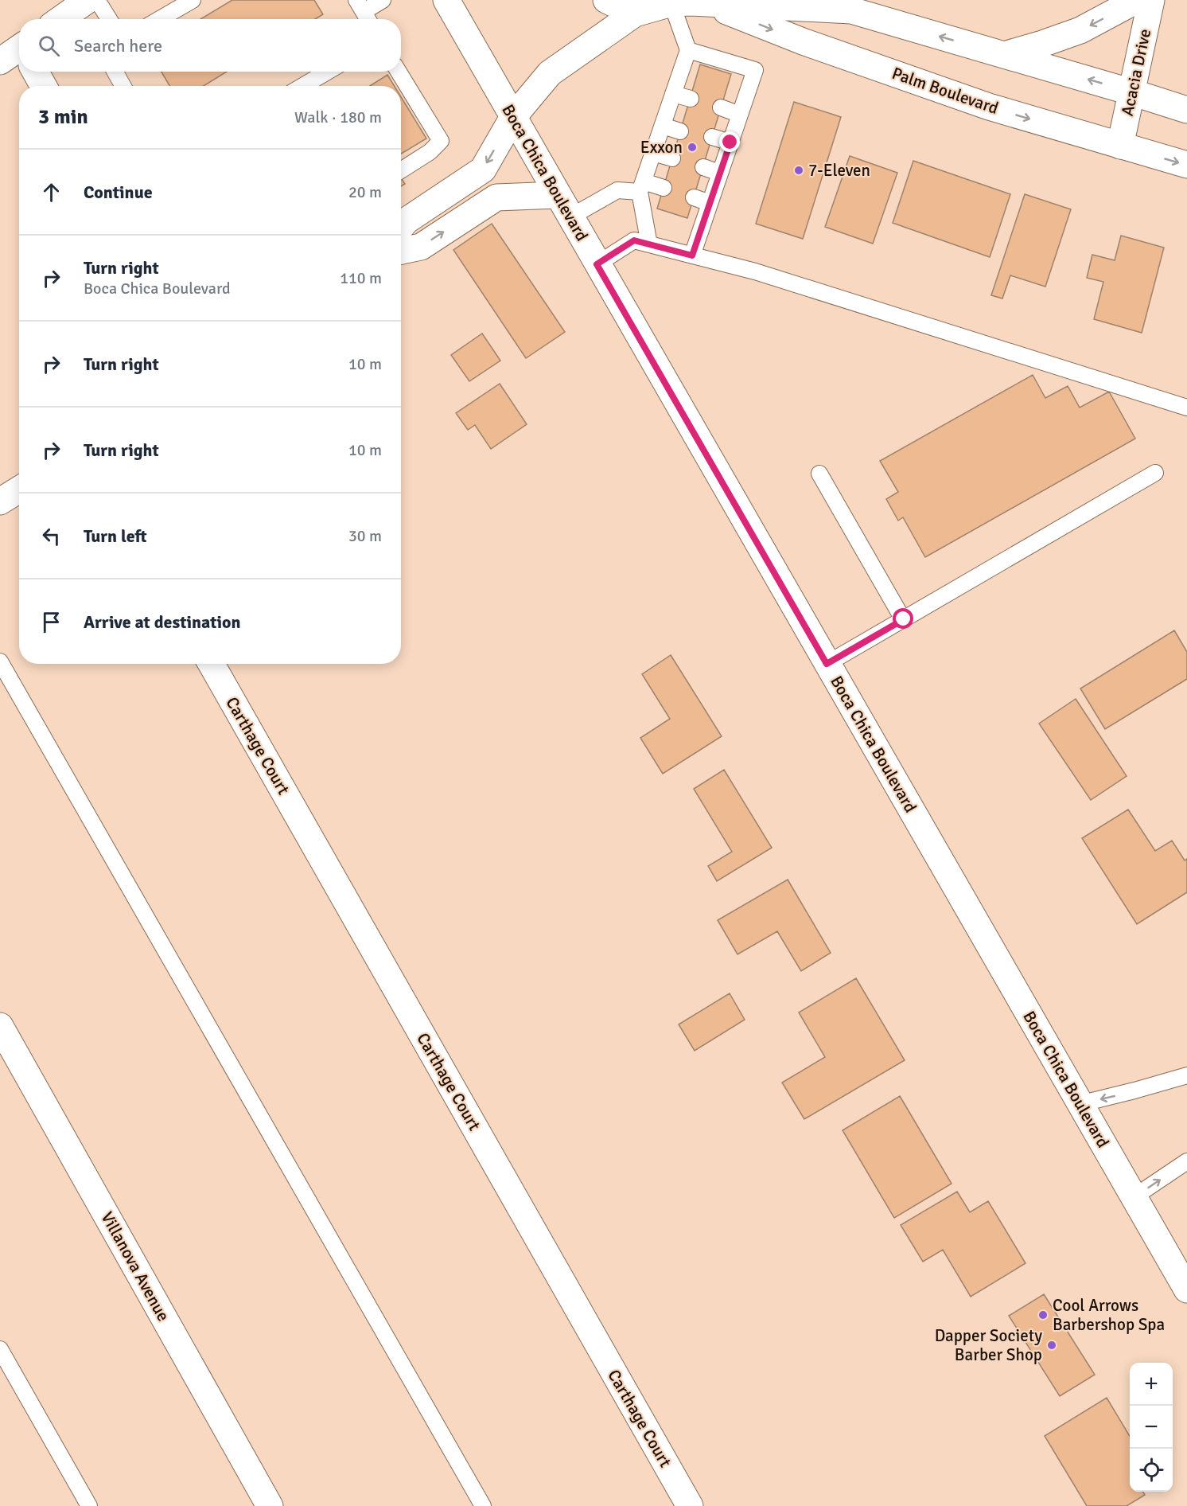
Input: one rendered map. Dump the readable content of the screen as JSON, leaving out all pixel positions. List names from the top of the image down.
{
  "streets": {
    "main road": [
      "Acacia Drive",
      "Palm Boulevard",
      "Boca Chica Boulevard",
      "Carthage Court",
      "Villanova Avenue"
    ]
  },
  "crossings": [
    ["Acacia Drive", "Palm Boulevard"]
  ],
  "places": [
    "Exxon",
    "7-Eleven",
    "Cool Arrows Barbershop Spa",
    "Dapper Society Barber Shop"
  ],
  "page": {
    "search": "Search here",
    "heading": ["3 min", "Walk · 180 m"],
    "list": [
      ["Continue", "20 m"],
      ["Turn right", "Boca Chica Boulevard", "110 m"],
      ["Turn right", "10 m"],
      ["Turn right", "10 m"],
      ["Turn left", "30 m"],
      "Arrive at destination"
    ],
    "map_buttons": ["+", "−"]
  }
}
